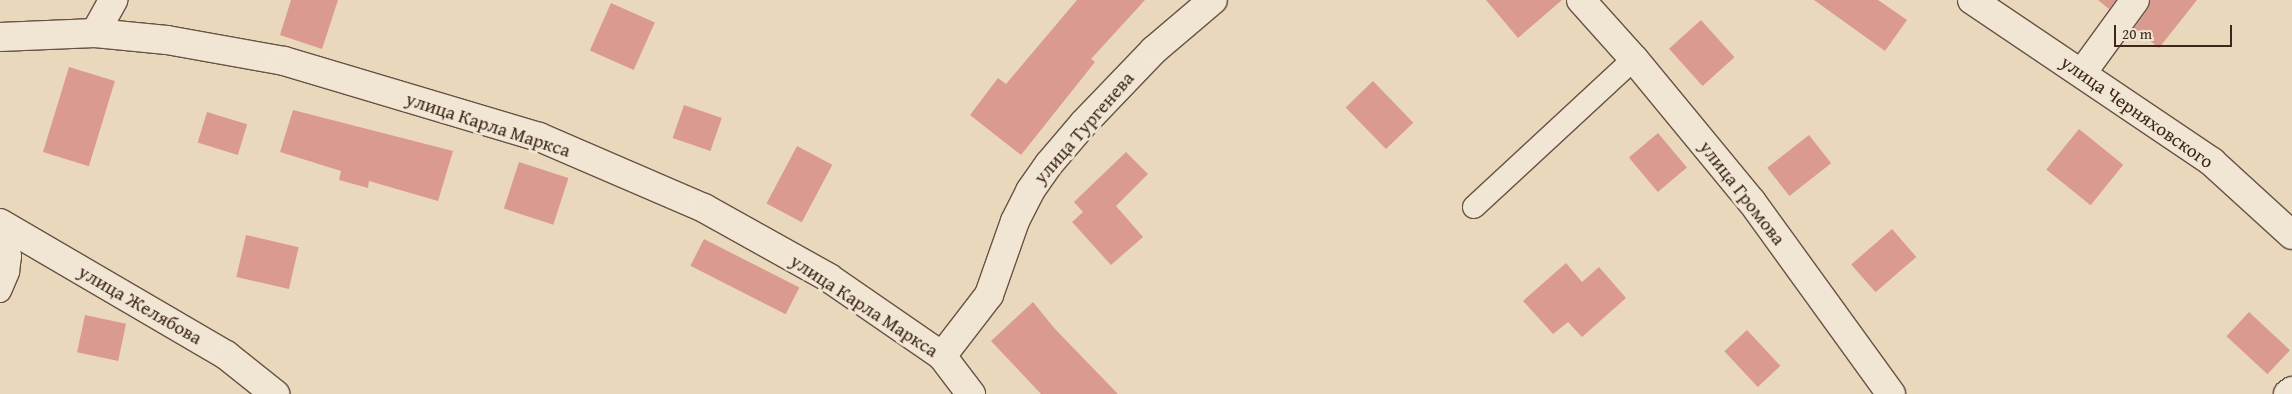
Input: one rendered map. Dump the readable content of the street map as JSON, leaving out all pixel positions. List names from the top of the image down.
{
  "streets": {
    "street": [
      "улица Черняховского",
      "улица Карла Маркса",
      "улица Тургенева",
      "улица Громова",
      "улица Желябова"
    ]
  },
  "crossings": [
    ["улица Карла Маркса", "улица Тургенева"]
  ],
  "scale_bar": "20 m"
}
